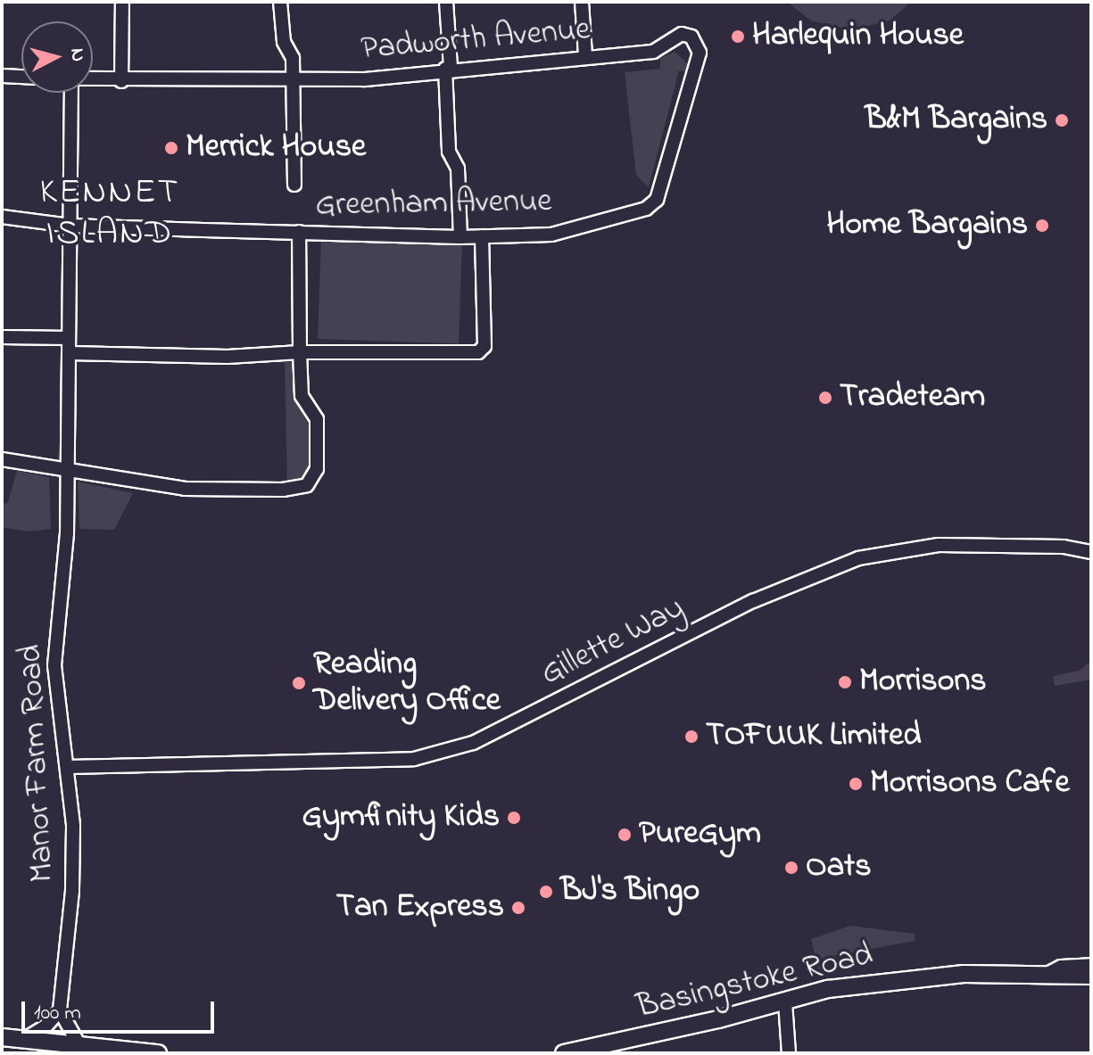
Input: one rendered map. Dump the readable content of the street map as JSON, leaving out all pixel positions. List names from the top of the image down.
{
  "streets": {
    "main road": ["Basingstoke Road"],
    "street": [
      "Padworth Avenue",
      "Greenham Avenue",
      "Gillette Way",
      "Manor Farm Road"
    ]
  },
  "crossings": [
    ["Padworth Avenue", "Greenham Avenue"],
    ["Greenham Avenue", "Manor Farm Road"],
    ["Gillette Way", "Manor Farm Road"]
  ],
  "districts": ["KENNET ISLAND"],
  "places": [
    "Harlequin House",
    "B&M Bargains",
    "Merrick House",
    "Home Bargains",
    "Tradeteam",
    "Morrisons",
    "Reading Delivery Office",
    "TOFUUK Limited",
    "Morrisons Cafe",
    "Gymfinity Kids",
    "PureGym",
    "Oats",
    "BJ's Bingo",
    "Tan Express"
  ],
  "scale_bar": "100 m",
  "north": "right"
}
